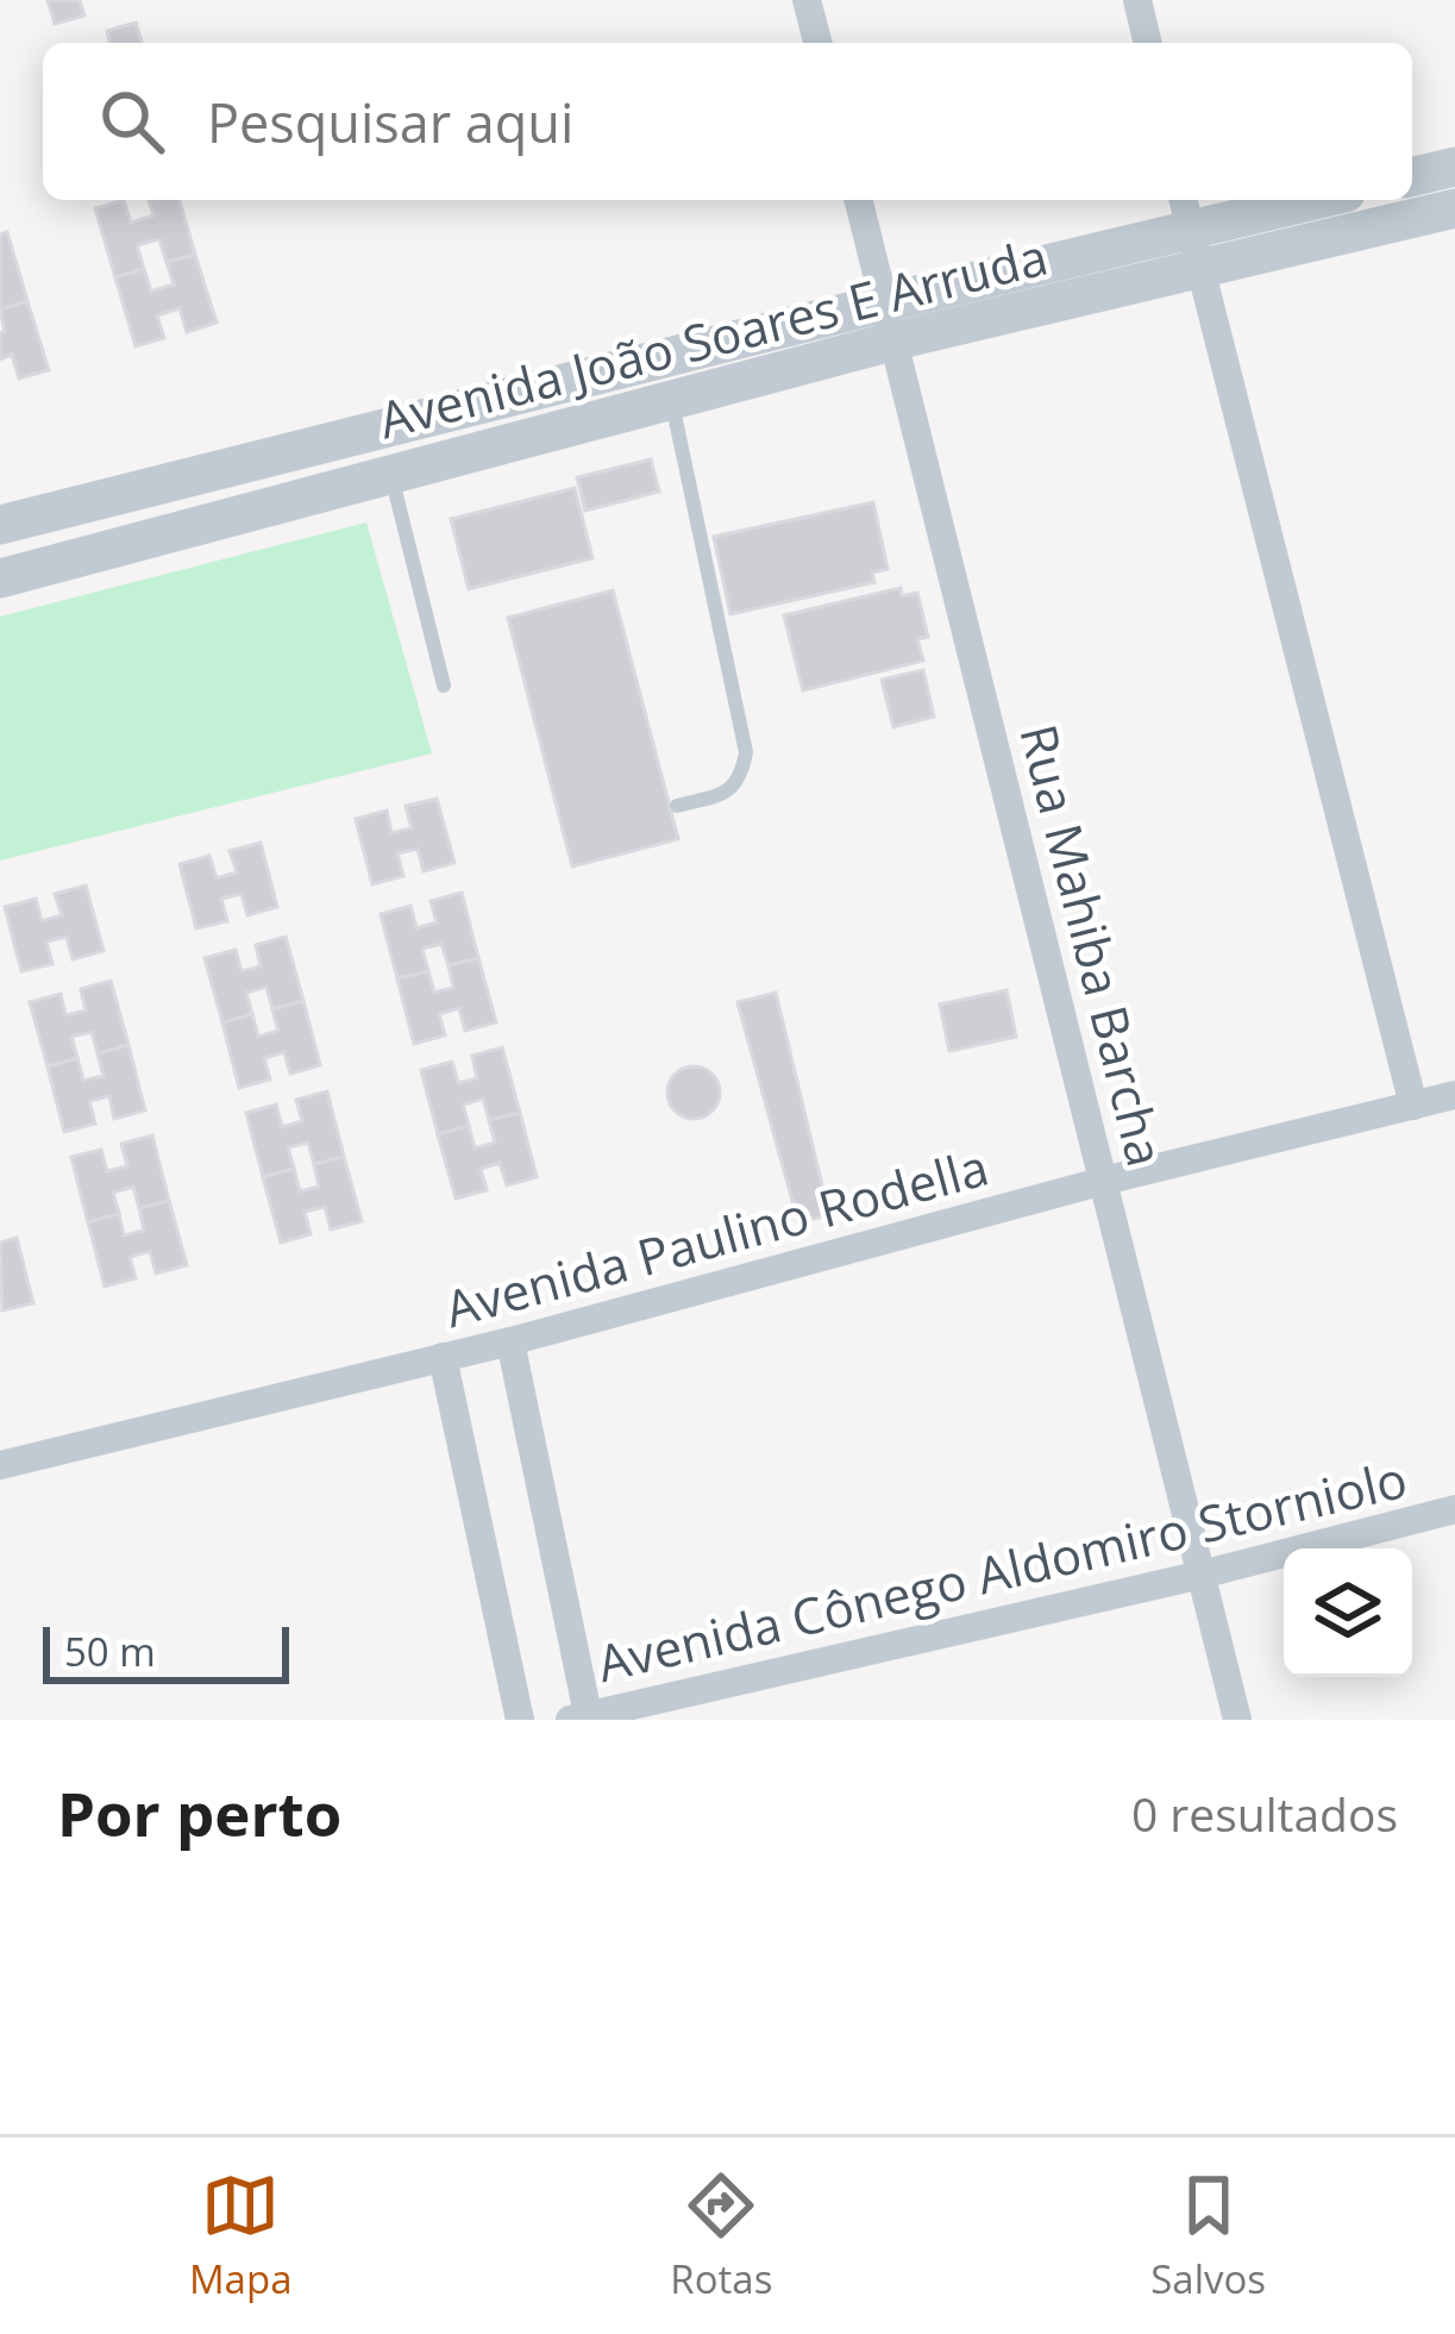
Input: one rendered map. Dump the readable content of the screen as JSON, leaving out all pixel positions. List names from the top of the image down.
{
  "streets": {
    "street": [
      "Avenida João Soares E Arruda",
      "Rua Mahiba Barcha",
      "Avenida Paulino Rodella",
      "Avenida Cônego Aldomiro Storniolo"
    ]
  },
  "crossings": [
    ["Avenida João Soares E Arruda", "Rua Mahiba Barcha"],
    ["Rua Mahiba Barcha", "Avenida Paulino Rodella"],
    ["Rua Mahiba Barcha", "Avenida Cônego Aldomiro Storniolo"]
  ],
  "scale_bar": "50 m",
  "page": {
    "search": "Pesquisar aqui",
    "scale": "50 m",
    "heading": ["Por perto", "0 resultados"],
    "nav": ["Mapa", "Rotas", "Salvos"]
  }
}
